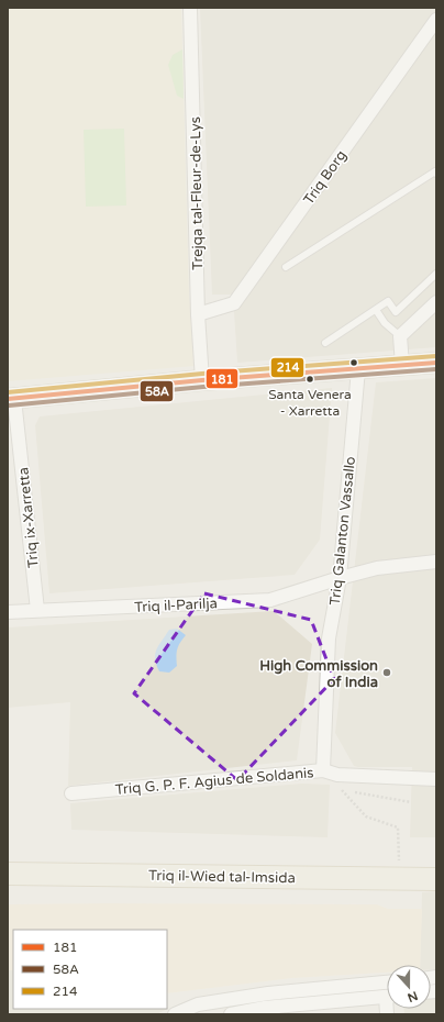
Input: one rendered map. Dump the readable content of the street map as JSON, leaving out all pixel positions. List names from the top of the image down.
{
  "streets": {
    "main road": ["Triq il-Wied tal-Imsida"],
    "street": [
      "Triq Borg",
      "Trejqa tal-Fleur-de-Lys",
      "Triq ix-Xarretta",
      "Triq Galanton Vassallo",
      "Triq il-Parilja",
      "Triq G. P. F. Agius de Soldanis"
    ]
  },
  "crossings": [
    ["Triq Borg", "Trejqa tal-Fleur-de-Lys"],
    ["Triq ix-Xarretta", "Triq il-Parilja"],
    ["Triq Galanton Vassallo", "Triq il-Parilja"],
    ["Triq Galanton Vassallo", "Triq G. P. F. Agius de Soldanis"]
  ],
  "places": ["Santa Venera - Xarretta", "High Commission of India"],
  "lines": ["transit line 214", "transit line 181", "transit line 58A"],
  "legend": ["181", "58A", "214"],
  "north": "bottom"
}
